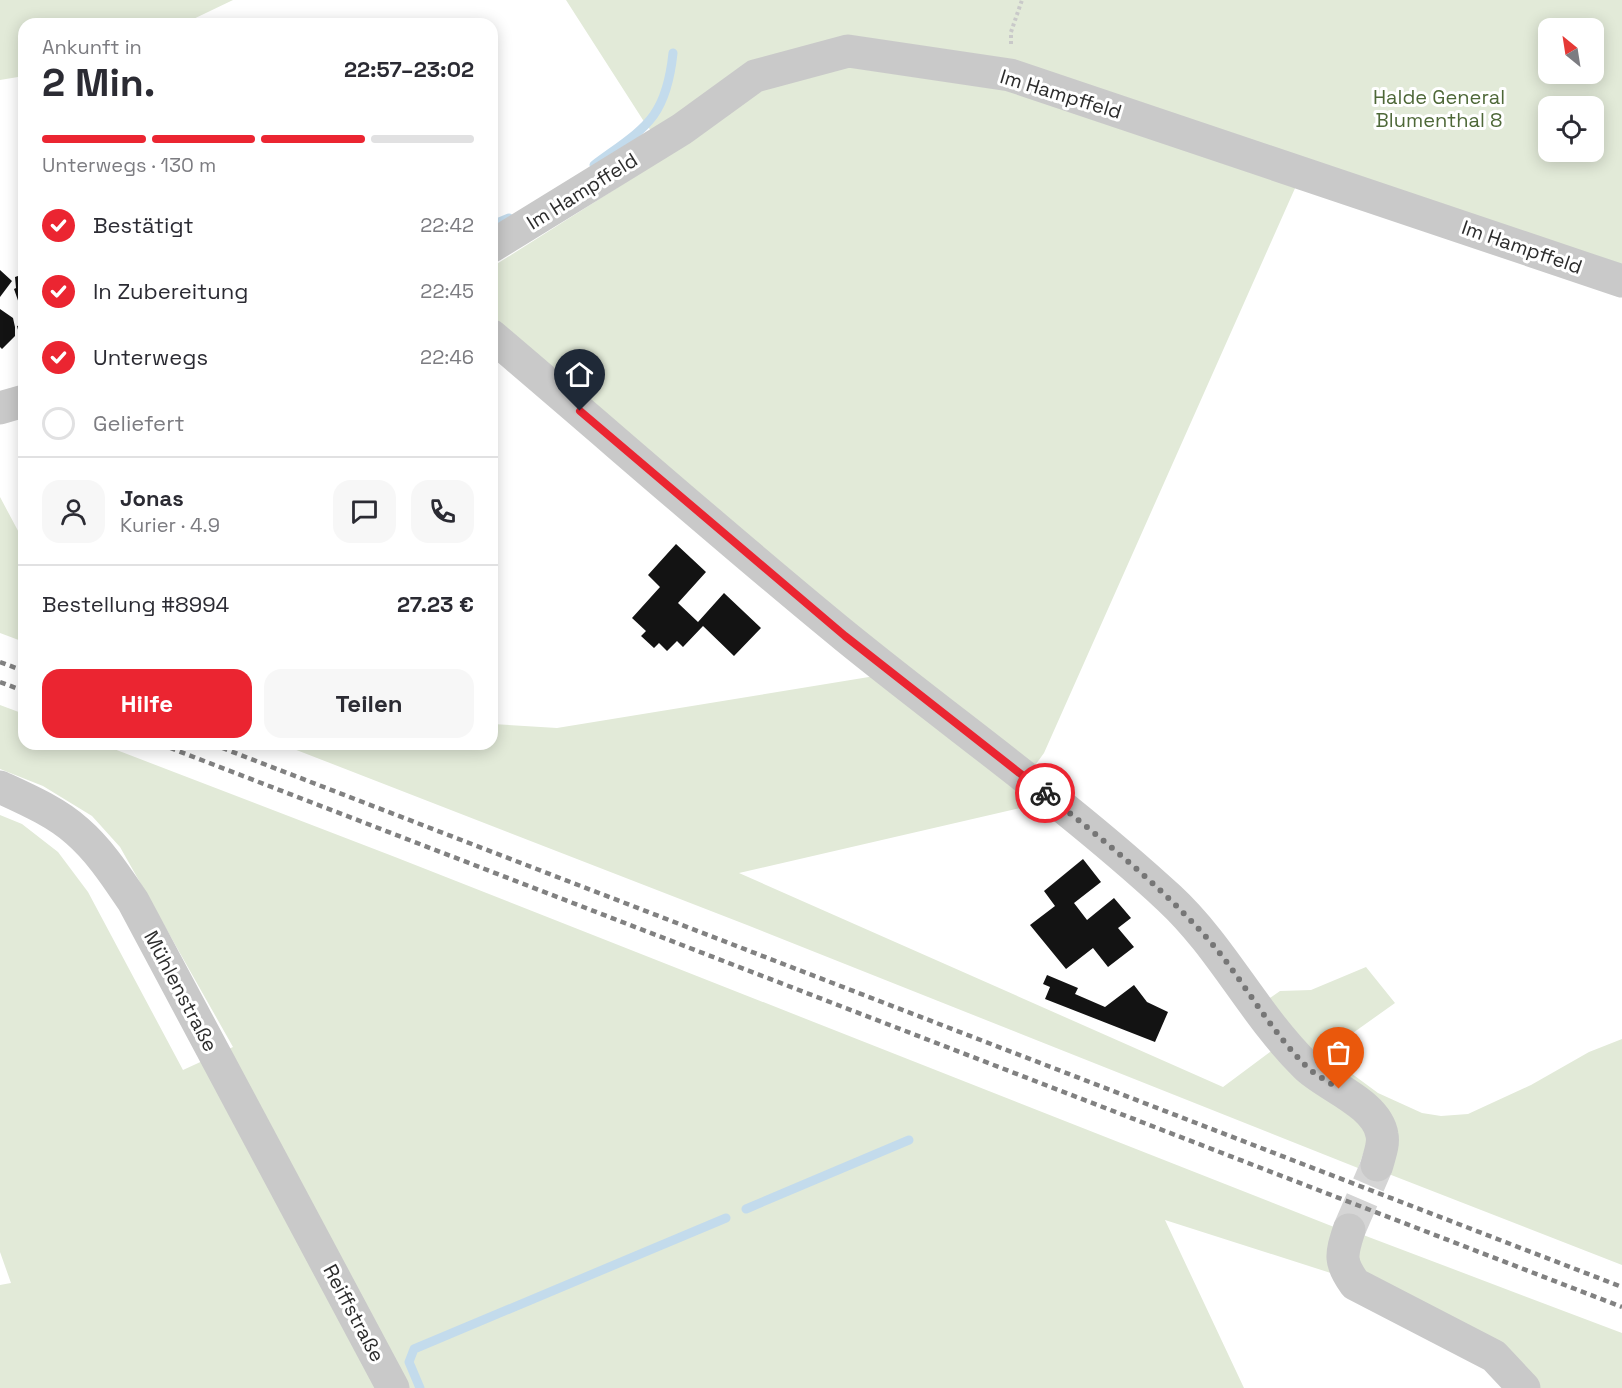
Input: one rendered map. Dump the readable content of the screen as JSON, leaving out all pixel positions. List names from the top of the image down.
{
  "streets": {
    "street": ["Im Hampffeld", "Mühlenstraße", "Reiffstraße"]
  },
  "crossings": [
    ["Mühlenstraße", "Reiffstraße"]
  ],
  "parks": ["Halde General Blumenthal 8"],
  "north": "top left",
  "page": {
    "heading": ["2 Min.", "Ankunft in", "22:57–23:02"],
    "panel": [
      "Jonas",
      "Kurier · 4.9",
      "Bestellung #8994",
      "27.23 €"
    ],
    "bar": "Unterwegs · 130 m",
    "list": [
      ["Bestätigt", "22:42"],
      ["In Zubereitung", "22:45"],
      ["Unterwegs", "22:46"],
      "Geliefert"
    ],
    "buttons": ["Hilfe", "Teilen"]
  }
}
